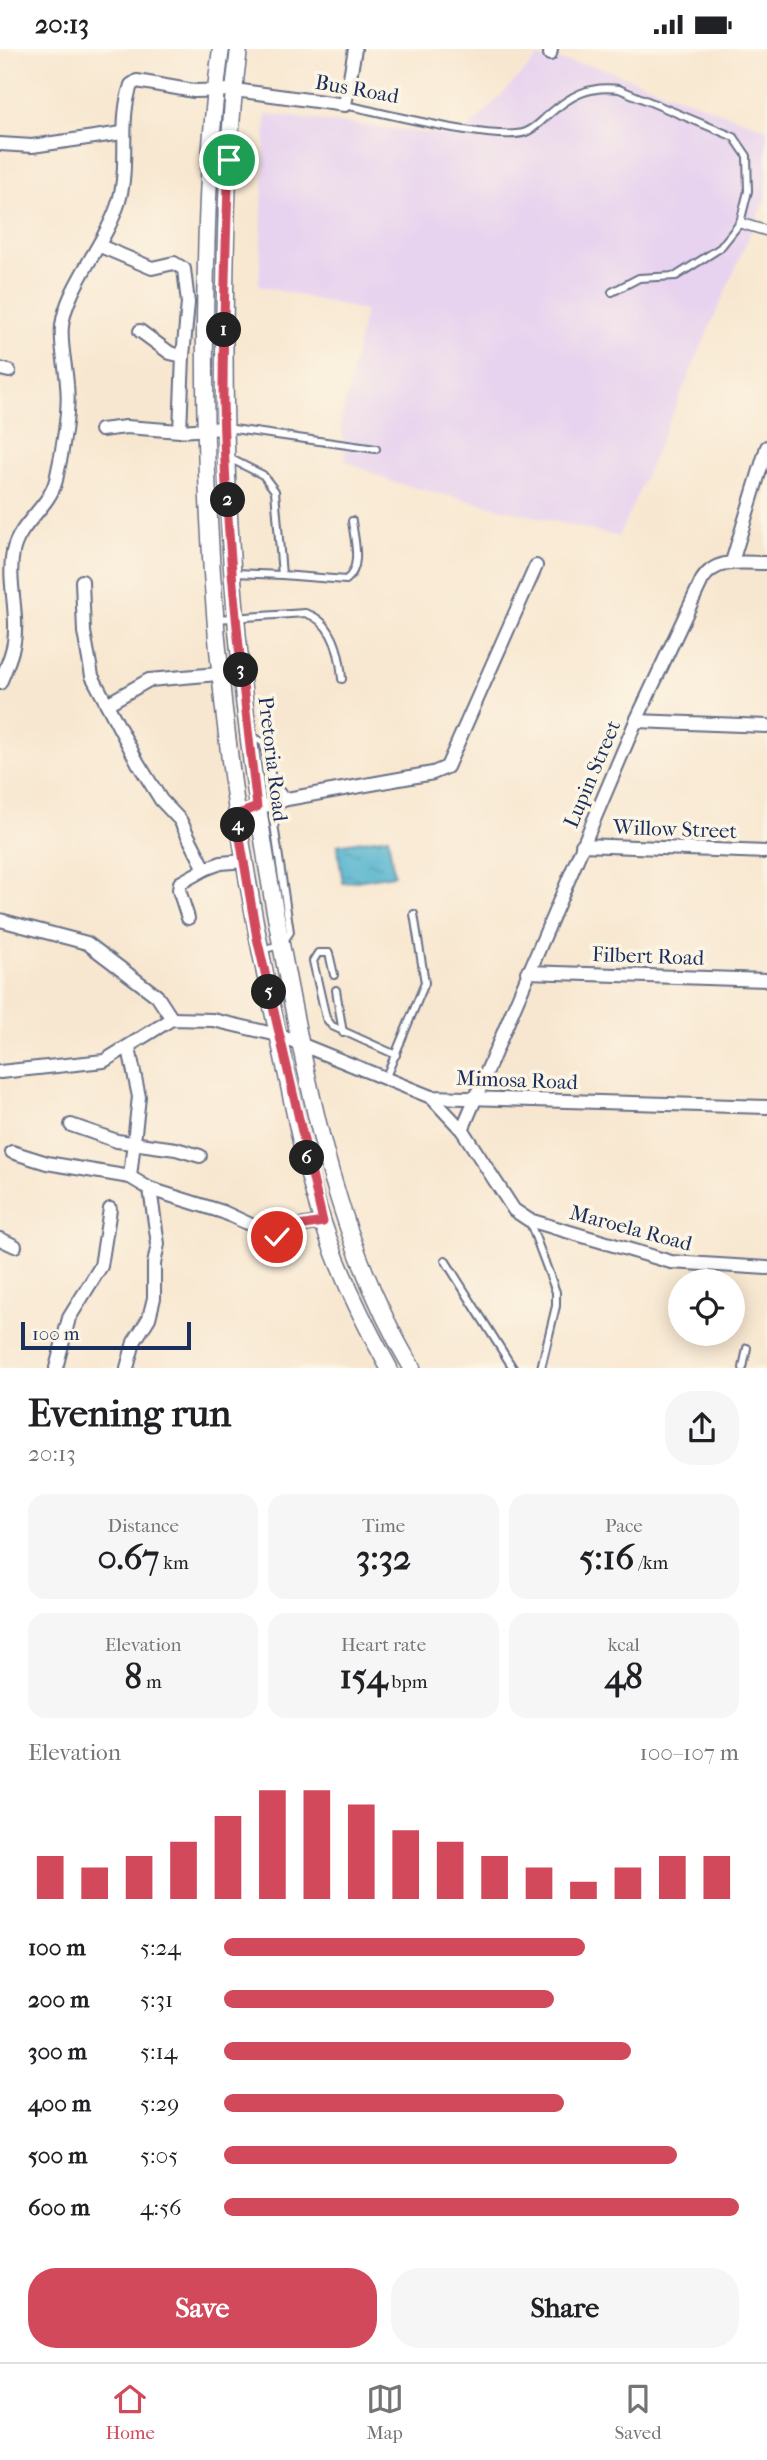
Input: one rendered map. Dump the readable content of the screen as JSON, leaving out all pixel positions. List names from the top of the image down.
{
  "streets": {
    "main road": ["Pretoria Road"],
    "street": [
      "Bus Road",
      "Lupin Street",
      "Willow Street",
      "Filbert Road",
      "Mimosa Road",
      "Maroela Road"
    ]
  },
  "crossings": [
    ["Bus Road", "Pretoria Road"],
    ["Pretoria Road", "Mimosa Road"],
    ["Lupin Street", "Willow Street"],
    ["Lupin Street", "Filbert Road"],
    ["Lupin Street", "Mimosa Road"]
  ],
  "scale_bar": "100 m",
  "page": {
    "status": "20:13",
    "pins": [
      "1",
      "2",
      "3",
      "4",
      "5",
      "6"
    ],
    "scale": "100 m",
    "heading": ["Evening run", "20:13"],
    "stats": [
      ["Distance", "0.67 km"],
      ["Time", "3:32"],
      ["Pace", "5:16 /km"],
      ["Elevation", "8 m"],
      ["Heart rate", "154 bpm"],
      ["kcal", "48"]
    ],
    "chart": ["Elevation", "100–107 m"],
    "list": [
      {
        "name": "100 m",
        "note": "5:24"
      },
      {
        "name": "200 m",
        "note": "5:31"
      },
      {
        "name": "300 m",
        "note": "5:14"
      },
      {
        "name": "400 m",
        "note": "5:29"
      },
      {
        "name": "500 m",
        "note": "5:05"
      },
      {
        "name": "600 m",
        "note": "4:56"
      }
    ],
    "buttons": ["Save", "Share"],
    "tabs": ["Home", "Map", "Saved"]
  }
}
